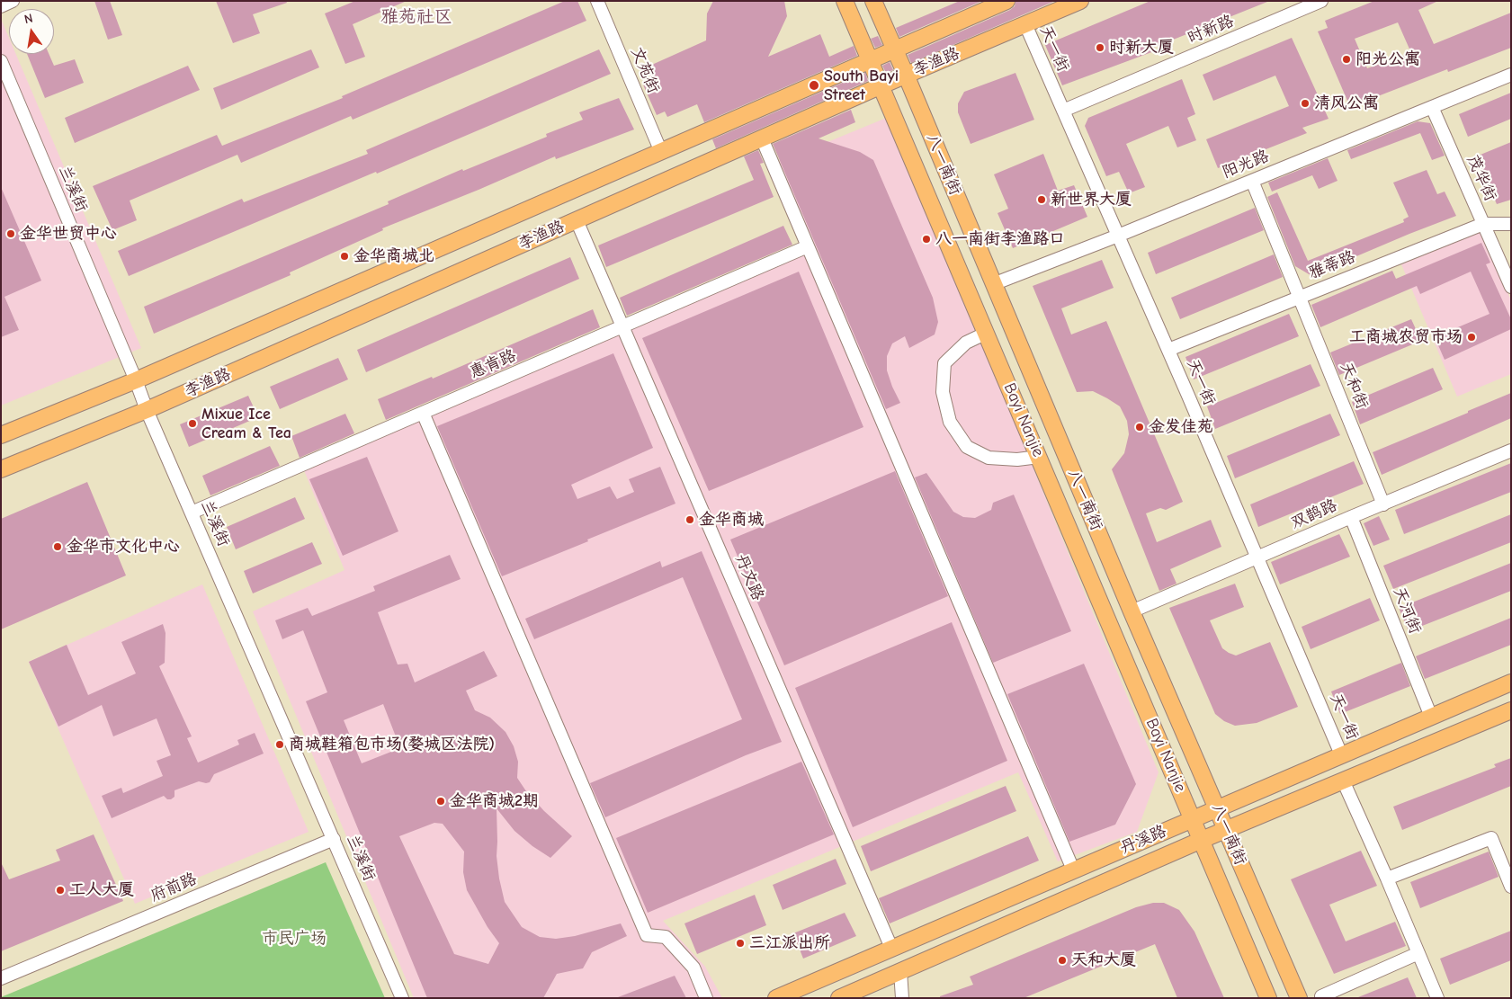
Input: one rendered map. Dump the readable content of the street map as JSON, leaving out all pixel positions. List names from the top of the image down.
{
  "streets": {
    "main road": [
      "李渔路",
      "八一南街",
      "Bayi Nanjie",
      "丹溪路"
    ],
    "street": [
      "时新路",
      "天一街",
      "文苑街",
      "阳光路",
      "茂华街",
      "兰溪街",
      "雅蒂路",
      "惠肯路",
      "天和街",
      "双鹊路",
      "丹文路",
      "天河街",
      "府前路"
    ]
  },
  "crossings": [
    ["时新路", "天一街"],
    ["天一街", "李渔路"],
    ["天一街", "阳光路"],
    ["天一街", "雅蒂路"],
    ["天一街", "双鹊路"],
    ["天一街", "丹溪路"],
    ["李渔路", "文苑街"],
    ["李渔路", "八一南街"],
    ["李渔路", "兰溪街"],
    ["李渔路", "Bayi Nanjie"],
    ["李渔路", "丹文路"],
    ["八一南街", "阳光路"],
    ["八一南街", "Bayi Nanjie"],
    ["八一南街", "双鹊路"],
    ["八一南街", "丹溪路"],
    ["阳光路", "茂华街"],
    ["阳光路", "天和街"],
    ["茂华街", "雅蒂路"],
    ["兰溪街", "惠肯路"],
    ["兰溪街", "府前路"],
    ["雅蒂路", "天和街"],
    ["惠肯路", "丹文路"],
    ["天和街", "双鹊路"],
    ["Bayi Nanjie", "丹溪路"],
    ["双鹊路", "天河街"],
    ["丹文路", "丹溪路"],
    ["天河街", "丹溪路"]
  ],
  "districts": ["雅苑社区"],
  "parks": ["市民广场"],
  "places": [
    "时新大厦",
    "阳光公寓",
    "South Bayi Street",
    "清风公寓",
    "新世界大厦",
    "金华世贸中心",
    "八一南街李渔路口",
    "金华商城北",
    "工商城农贸市场",
    "Mixue Ice Cream & Tea",
    "金发佳苑",
    "金华商城",
    "金华市文化中心",
    "商城鞋箱包市场(婺城区法院)",
    "金华商城2期",
    "工人大厦",
    "三江派出所",
    "天和大厦"
  ],
  "north": "top"
}
